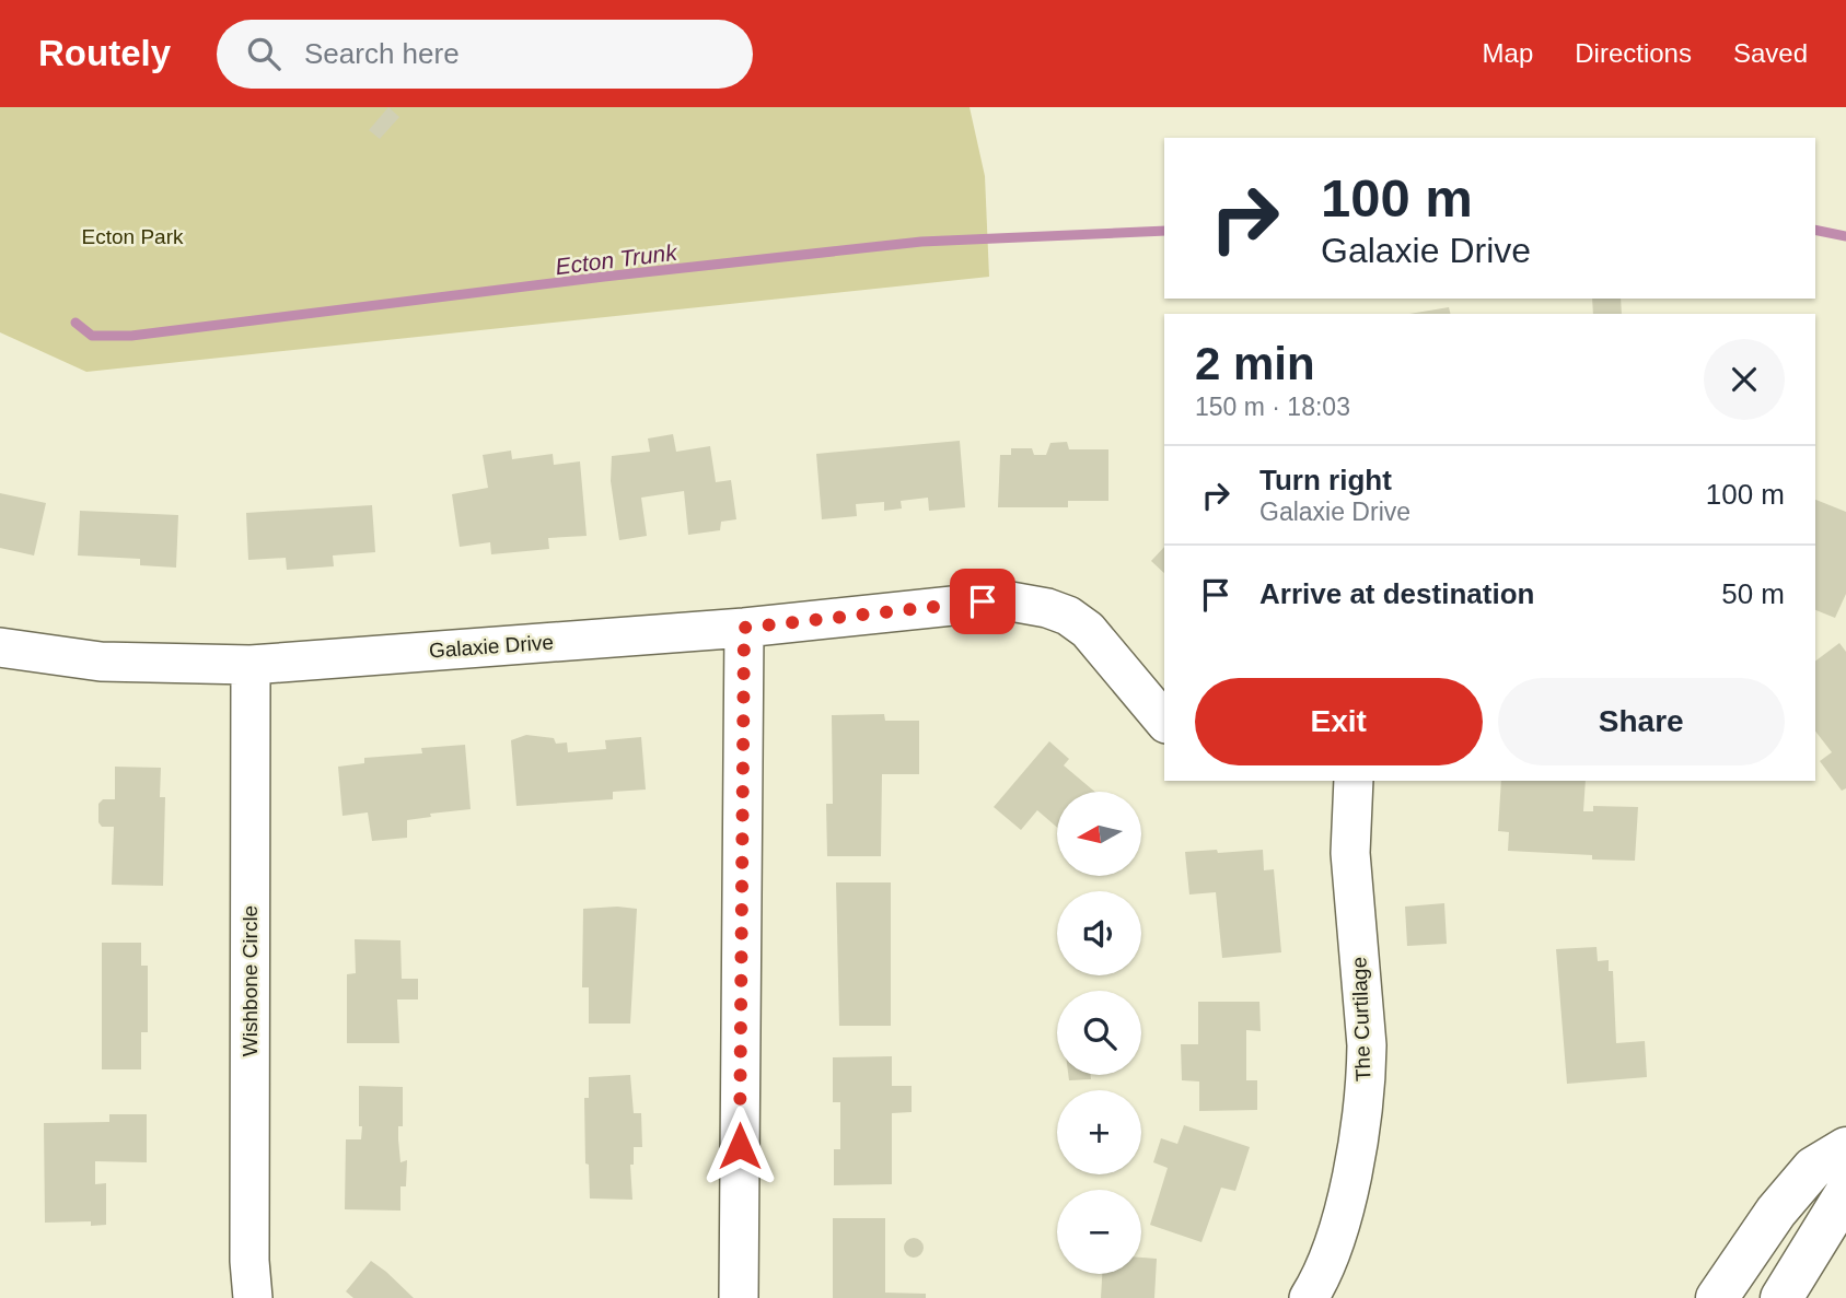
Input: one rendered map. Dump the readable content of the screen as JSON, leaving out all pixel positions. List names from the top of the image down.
{
  "streets": {
    "street": ["Galaxie Drive", "Wishbone Circle", "The Curtilage"]
  },
  "crossings": [
    ["Galaxie Drive", "Wishbone Circle"]
  ],
  "water": ["Ecton Trunk"],
  "parks": ["Ecton Park"],
  "north": "left",
  "page": {
    "header": "Routely",
    "search": "Search here",
    "nav": ["Map", "Directions", "Saved"],
    "turn": ["100 m", "Galaxie Drive"],
    "heading": ["2 min", "150 m · 18:03"],
    "list": [
      {
        "name": "Turn right",
        "note": "Galaxie Drive",
        "value": "100 m"
      },
      {
        "name": "Arrive at destination",
        "value": "50 m"
      }
    ],
    "buttons": ["Exit", "Share"],
    "map_buttons": ["+", "−"]
  }
}
